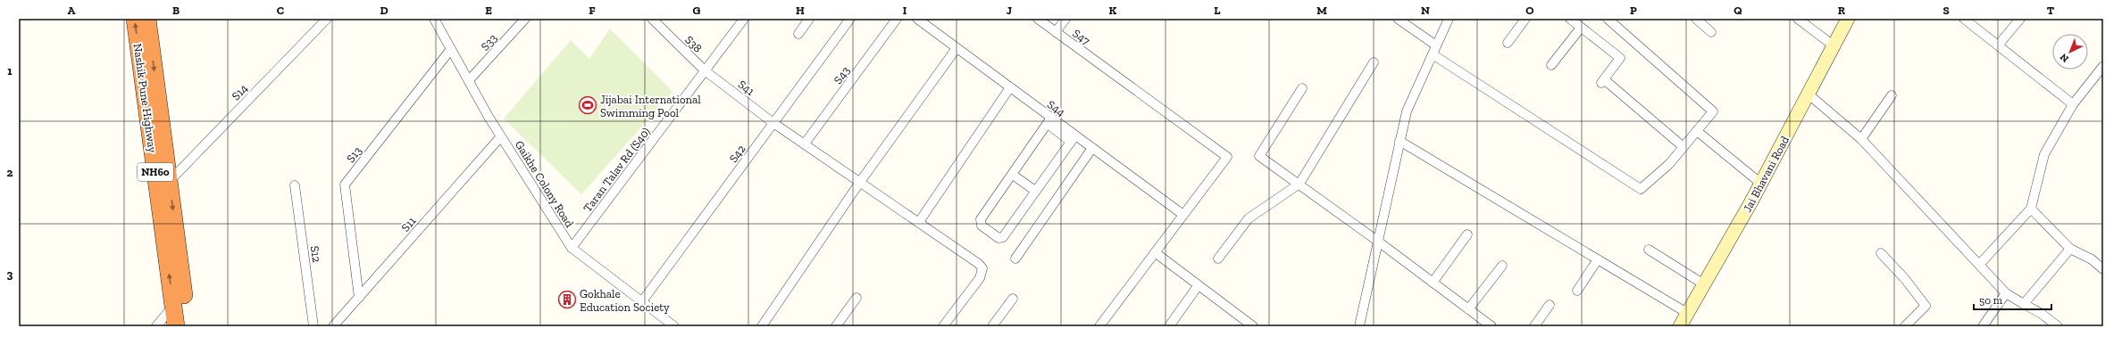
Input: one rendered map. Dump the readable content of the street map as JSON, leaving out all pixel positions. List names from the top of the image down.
{
  "streets": {
    "highway": ["Nashik Pune Highway", "NH60"],
    "street": [
      "S47",
      "S33",
      "S38",
      "S43",
      "S41",
      "S14",
      "S44",
      "S42",
      "S13",
      "Taran Talav Rd (S40)",
      "Jai Bhavani Road",
      "Gaikhe Colony Road",
      "S11",
      "S12"
    ]
  },
  "crossings": [
    ["S47", "S44"],
    ["S33", "Gaikhe Colony Road"],
    ["S38", "S41"],
    ["S38", "Taran Talav Rd (S40)"],
    ["S43", "S41"],
    ["S41", "S42"],
    ["S41", "Taran Talav Rd (S40)"],
    ["S14", "Nashik Pune Highway"],
    ["S42", "Gaikhe Colony Road"],
    ["S13", "Gaikhe Colony Road"],
    ["S13", "S11"],
    ["Taran Talav Rd (S40)", "Gaikhe Colony Road"],
    ["Gaikhe Colony Road", "S11"]
  ],
  "places": {
    "sports": ["Jijabai International Swimming Pool"],
    "building": ["Gokhale Education Society"]
  },
  "scale_bar": "50 m",
  "north": "bottom left",
  "grid": {
    "columns": [
      "A",
      "B",
      "C",
      "D",
      "E",
      "F",
      "G",
      "H",
      "I",
      "J",
      "K",
      "L",
      "M",
      "N",
      "O",
      "P",
      "Q",
      "R",
      "S",
      "T"
    ],
    "rows": ["1", "2", "3"]
  }
}
